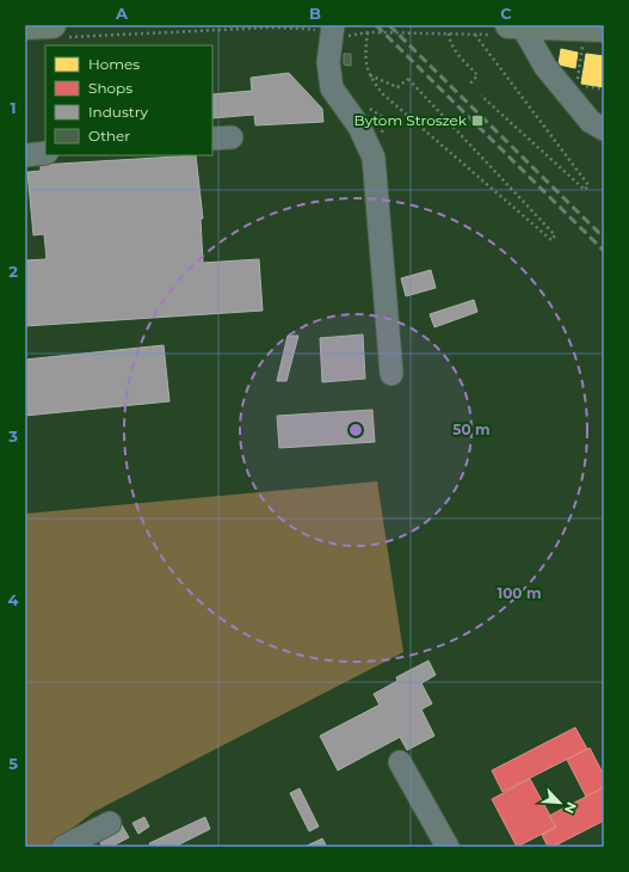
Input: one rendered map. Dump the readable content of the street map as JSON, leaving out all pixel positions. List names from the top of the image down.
{
  "places": {
    "transit": ["Bytom Stroszek"]
  },
  "legend": [
    "Homes",
    "Shops",
    "Industry",
    "Other"
  ],
  "north": "bottom right",
  "grid": {
    "columns": ["A", "B", "C"],
    "rows": [
      "1",
      "2",
      "3",
      "4",
      "5"
    ]
  },
  "rings": ["50 m", "100 m"]
}
